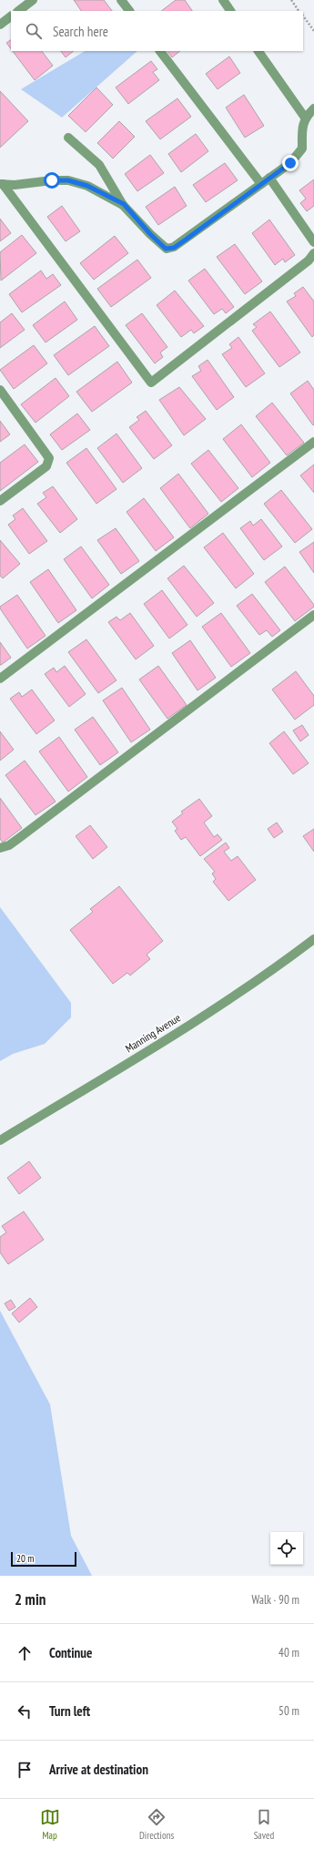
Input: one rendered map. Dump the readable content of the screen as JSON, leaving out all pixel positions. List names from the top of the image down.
{
  "streets": {
    "street": ["Manning Avenue"]
  },
  "scale_bar": "20 m",
  "page": {
    "search": "Search here",
    "scale": "20 m",
    "heading": ["2 min", "Walk · 90 m"],
    "list": [
      ["Continue", "40 m"],
      ["Turn left", "50 m"],
      "Arrive at destination"
    ],
    "nav": ["Map", "Directions", "Saved"]
  }
}
